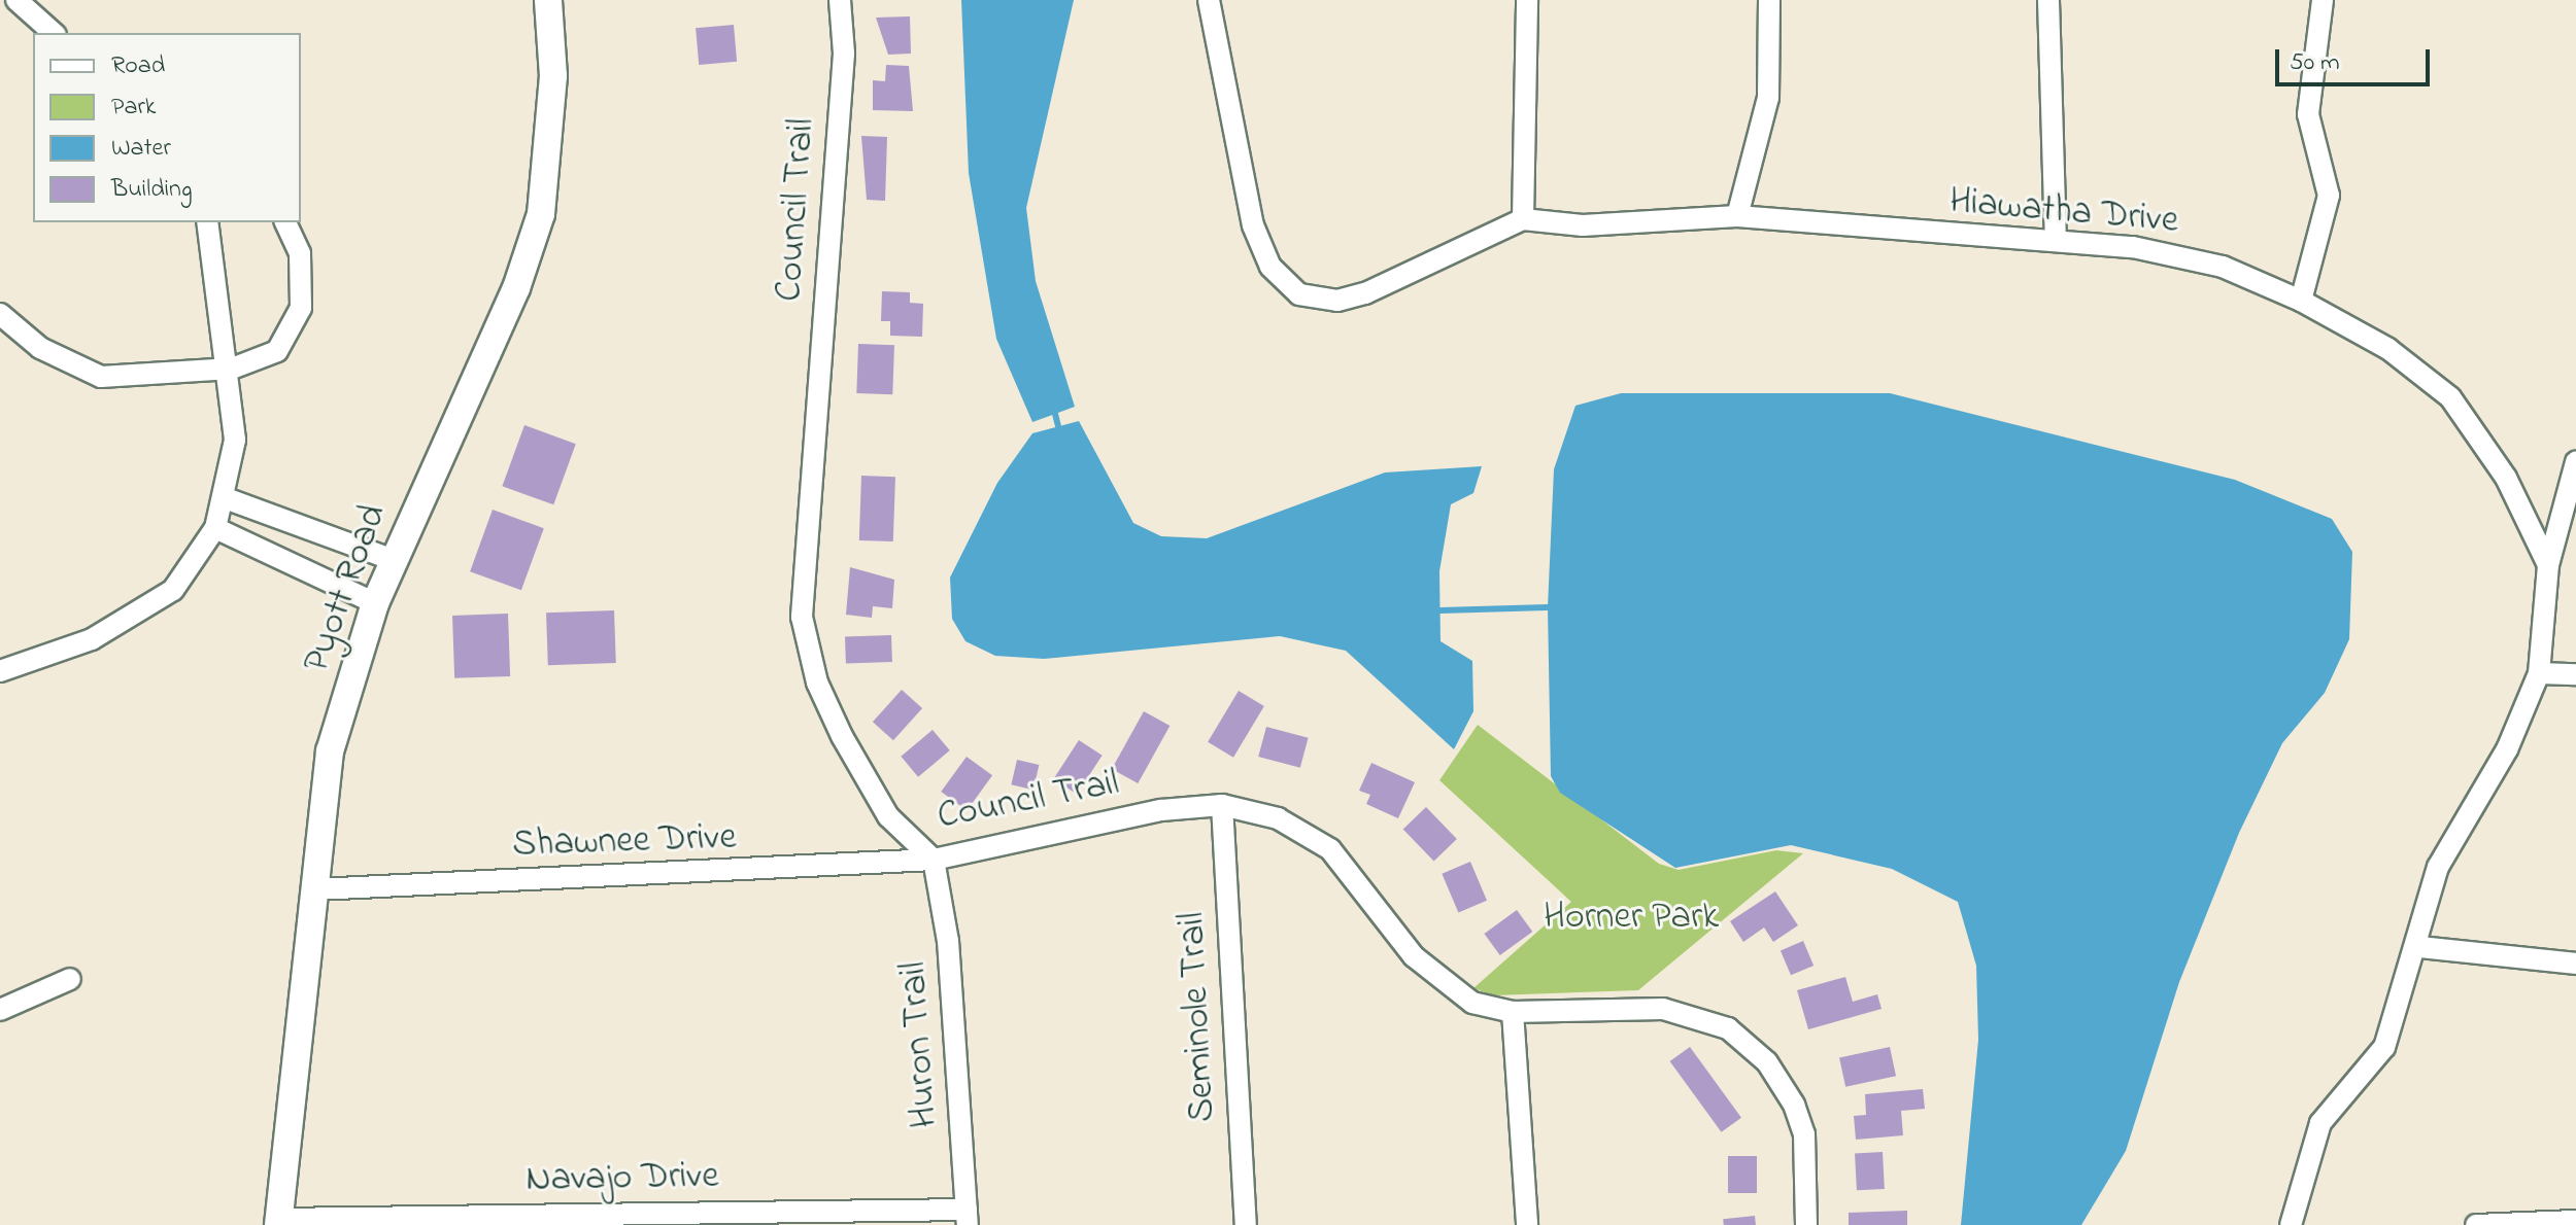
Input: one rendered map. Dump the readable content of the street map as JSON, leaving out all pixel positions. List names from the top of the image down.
{
  "streets": {
    "street": [
      "Council Trail",
      "Hiawatha Drive",
      "Pyott Road",
      "Shawnee Drive",
      "Seminole Trail",
      "Huron Trail",
      "Navajo Drive"
    ]
  },
  "crossings": [
    ["Council Trail", "Shawnee Drive"],
    ["Council Trail", "Seminole Trail"],
    ["Council Trail", "Huron Trail"],
    ["Pyott Road", "Shawnee Drive"],
    ["Pyott Road", "Navajo Drive"],
    ["Shawnee Drive", "Huron Trail"],
    ["Huron Trail", "Navajo Drive"]
  ],
  "parks": ["Horner Park"],
  "legend": [
    "Road",
    "Park",
    "Water",
    "Building"
  ],
  "scale_bar": "50 m"
}
